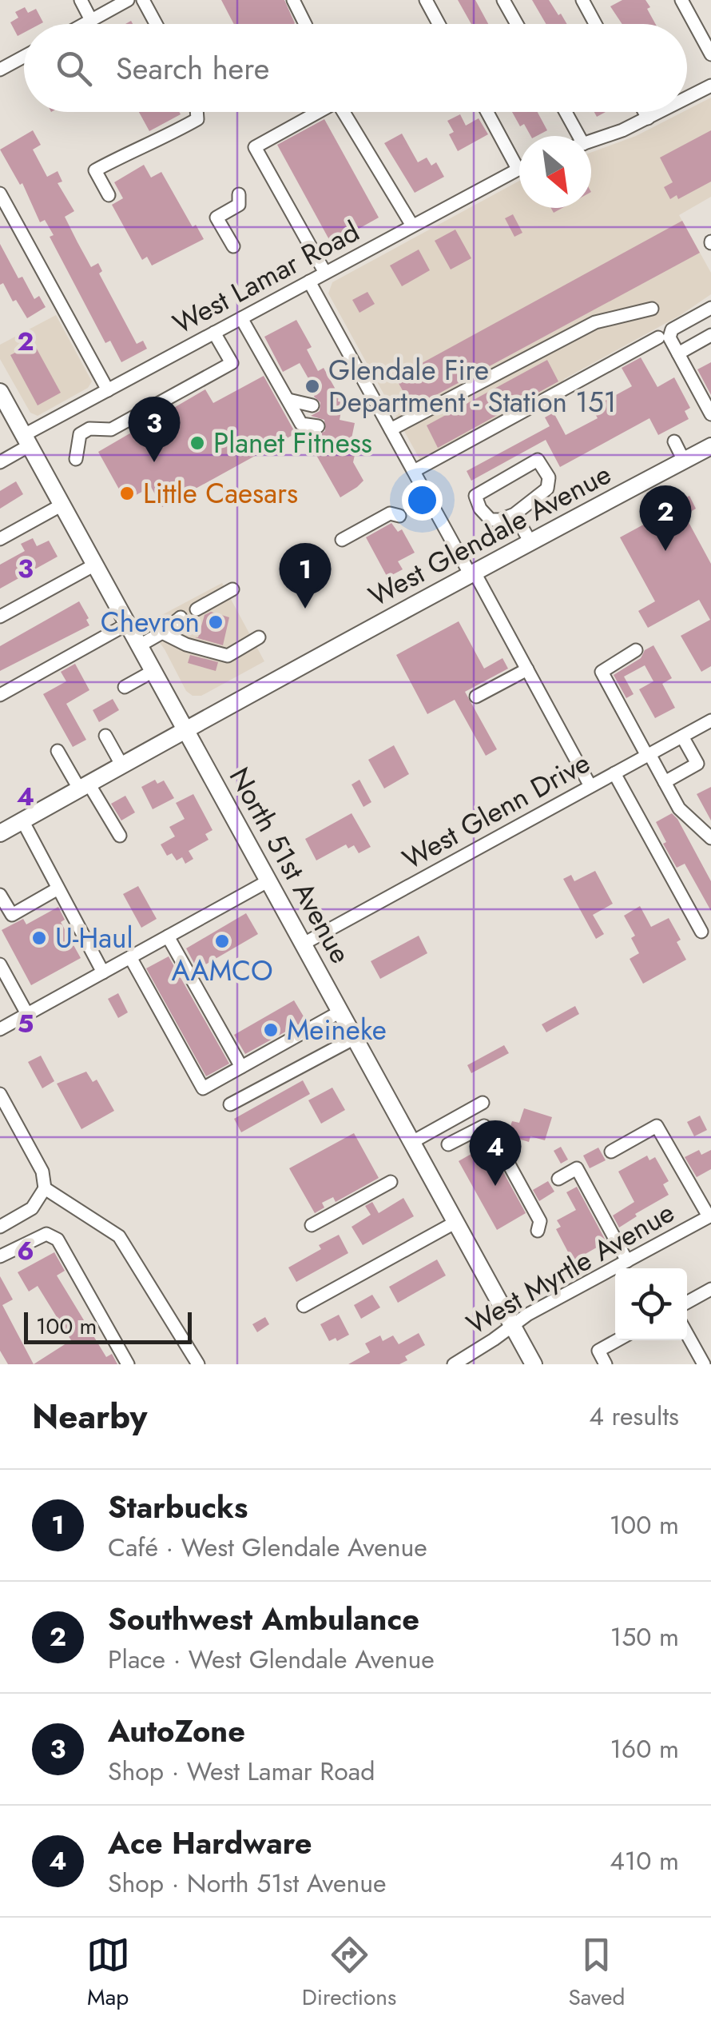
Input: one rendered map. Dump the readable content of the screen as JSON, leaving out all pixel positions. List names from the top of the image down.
{
  "streets": {
    "main road": ["West Glendale Avenue", "North 51st Avenue"],
    "street": ["West Lamar Road", "West Glenn Drive", "West Myrtle Avenue"]
  },
  "crossings": [
    ["West Lamar Road", "North 51st Avenue"],
    ["West Glendale Avenue", "North 51st Avenue"],
    ["West Glenn Drive", "North 51st Avenue"],
    ["North 51st Avenue", "West Myrtle Avenue"]
  ],
  "places": [
    "Glendale Fire Department - Station 151",
    "Planet Fitness",
    "Little Caesars",
    "Chevron",
    "U-Haul",
    "AAMCO",
    "Meineke"
  ],
  "scale_bar": "100 m",
  "north": "bottom right",
  "page": {
    "search": "Search here",
    "pins": [
      "3",
      "2",
      "1",
      "4"
    ],
    "scale": "100 m",
    "heading": ["Nearby", "4 results"],
    "list": [
      {
        "mark": "1",
        "name": "Starbucks",
        "note": "Café · West Glendale Avenue",
        "value": "100 m"
      },
      {
        "mark": "2",
        "name": "Southwest Ambulance",
        "note": "Place · West Glendale Avenue",
        "value": "150 m"
      },
      {
        "mark": "3",
        "name": "AutoZone",
        "note": "Shop · West Lamar Road",
        "value": "160 m"
      },
      {
        "mark": "4",
        "name": "Ace Hardware",
        "note": "Shop · North 51st Avenue",
        "value": "410 m"
      }
    ],
    "nav": ["Map", "Directions", "Saved"]
  },
  "grid": {
    "rows": [
      "2",
      "3",
      "4",
      "5",
      "6"
    ]
  }
}
